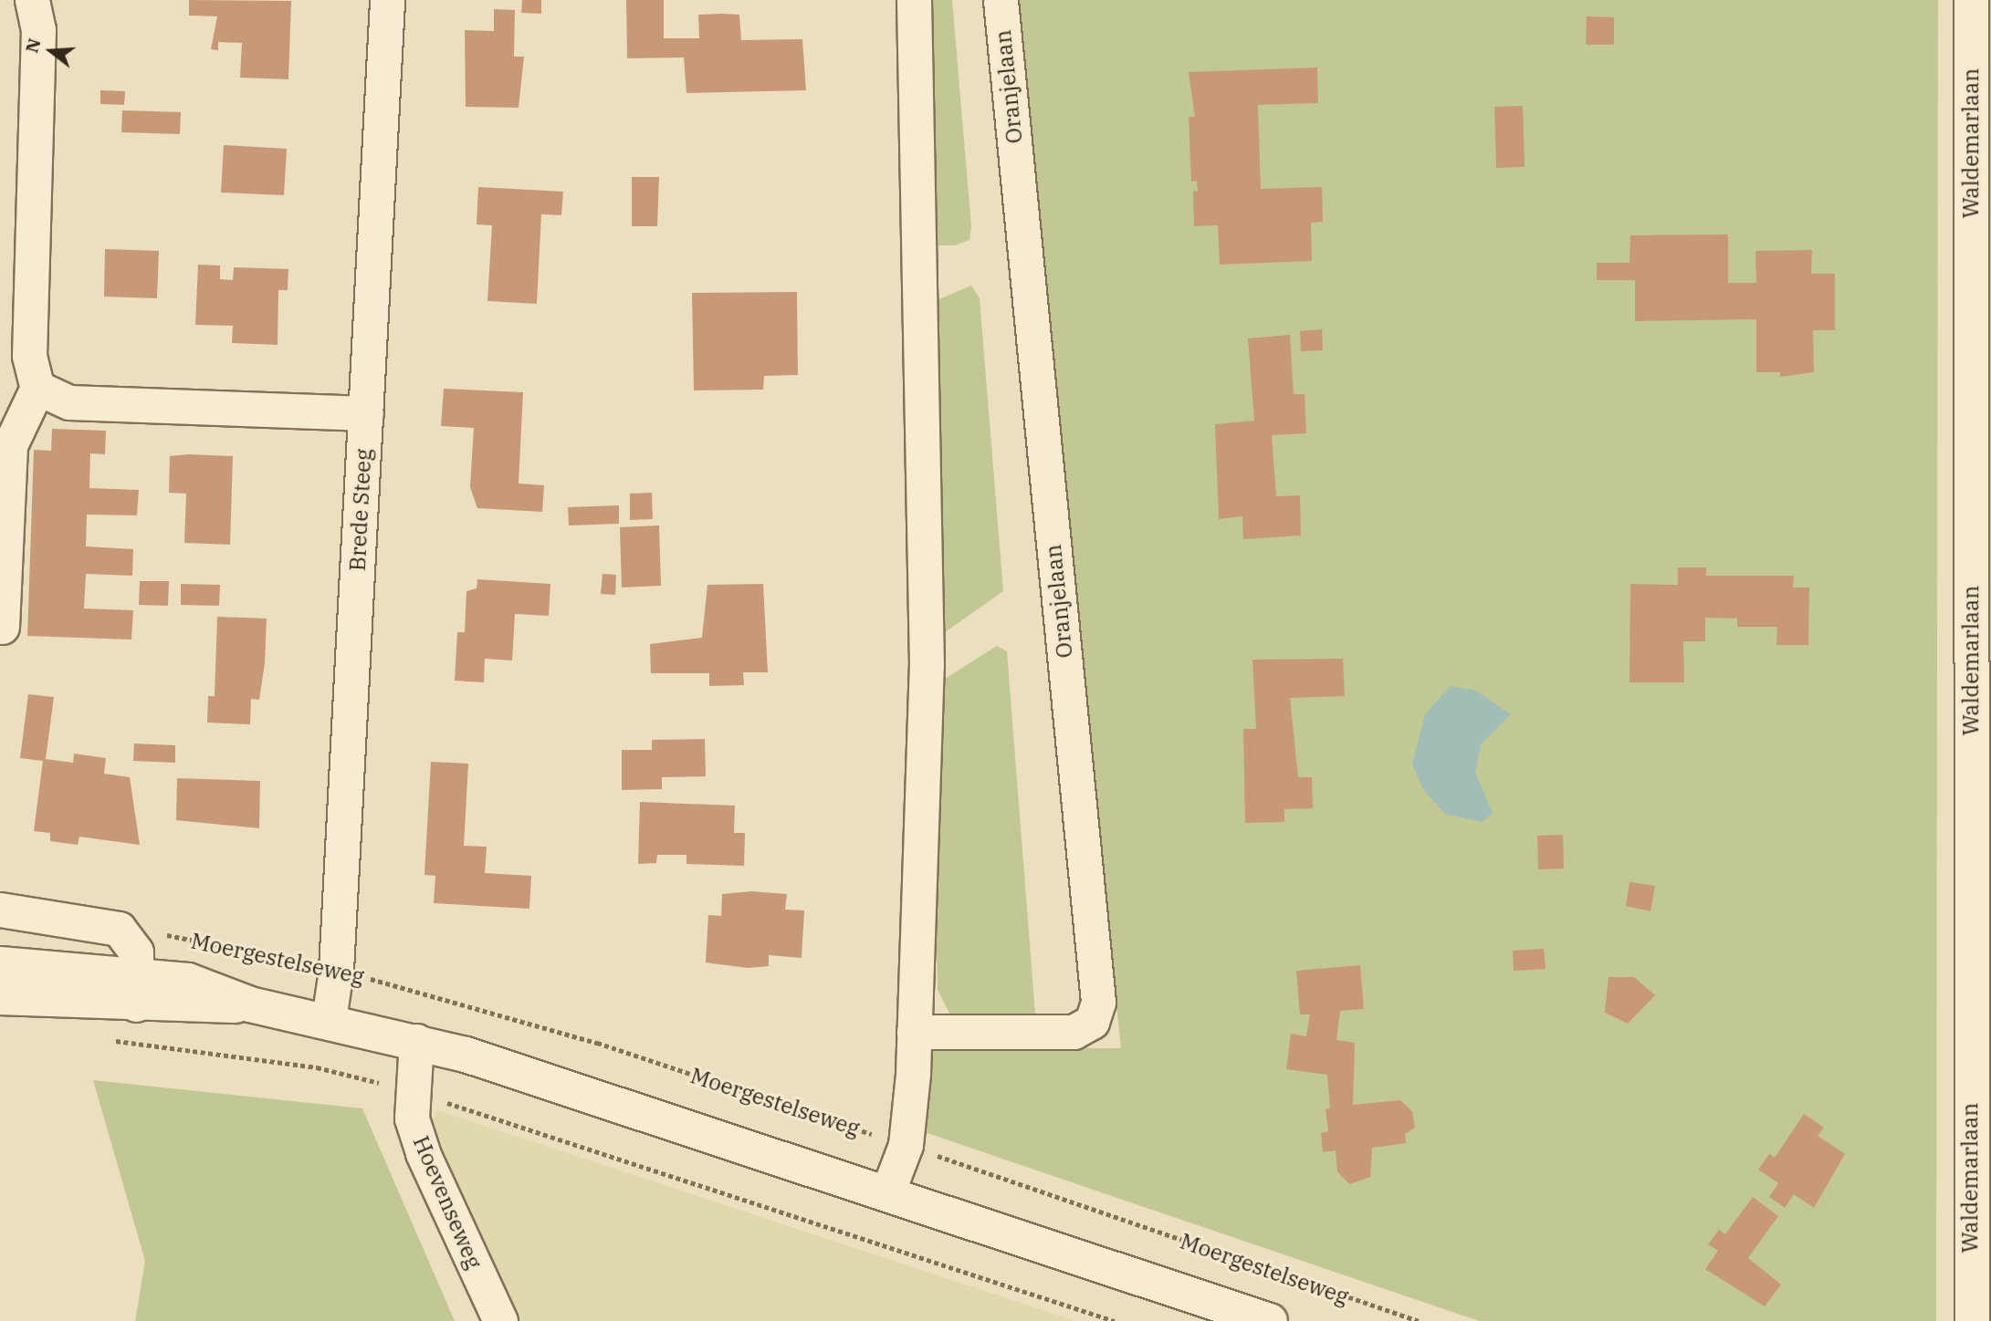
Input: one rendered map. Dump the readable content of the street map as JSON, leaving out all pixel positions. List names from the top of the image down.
{
  "streets": {
    "main road": ["Moergestelseweg"],
    "street": [
      "Oranjelaan",
      "Waldemarlaan",
      "Brede Steeg",
      "Hoevenseweg"
    ]
  },
  "crossings": [
    ["Brede Steeg", "Moergestelseweg"],
    ["Moergestelseweg", "Hoevenseweg"]
  ],
  "north": "left"
}
